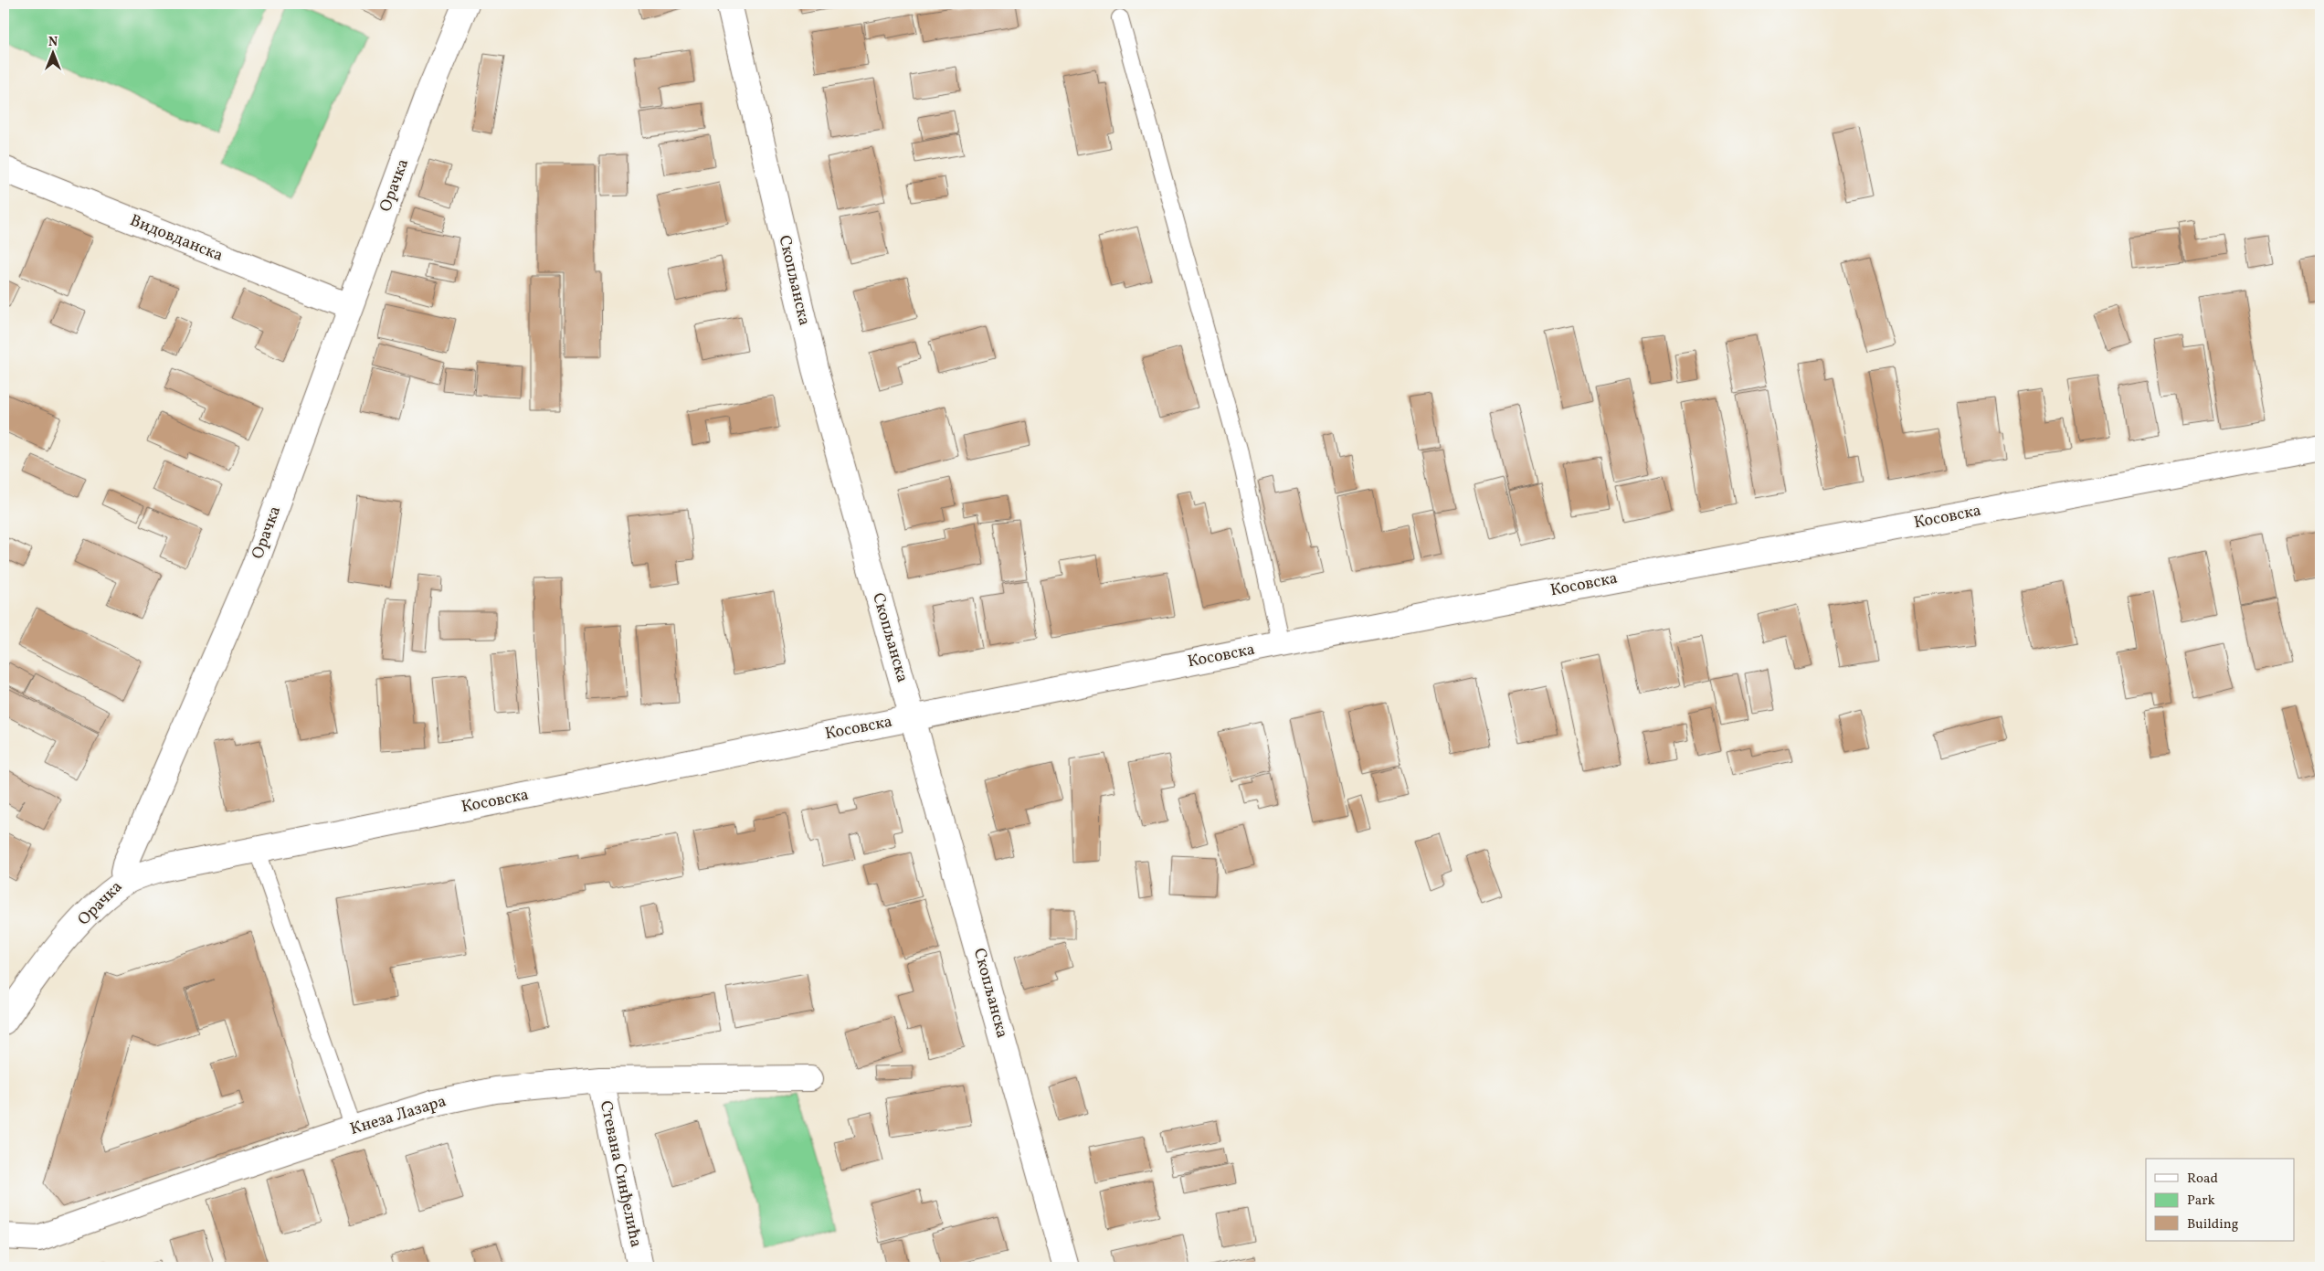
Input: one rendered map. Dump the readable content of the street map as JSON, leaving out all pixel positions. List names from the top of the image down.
{
  "streets": {
    "street": [
      "Орачка",
      "Видовданска",
      "Скопљанска",
      "Косовска",
      "Кнеза Лазара",
      "Стевана Синђелића"
    ]
  },
  "crossings": [
    ["Орачка", "Видовданска"],
    ["Орачка", "Косовска"],
    ["Скопљанска", "Косовска"],
    ["Кнеза Лазара", "Стевана Синђелића"]
  ],
  "legend": ["Road", "Park", "Building"],
  "north": "top"
}
